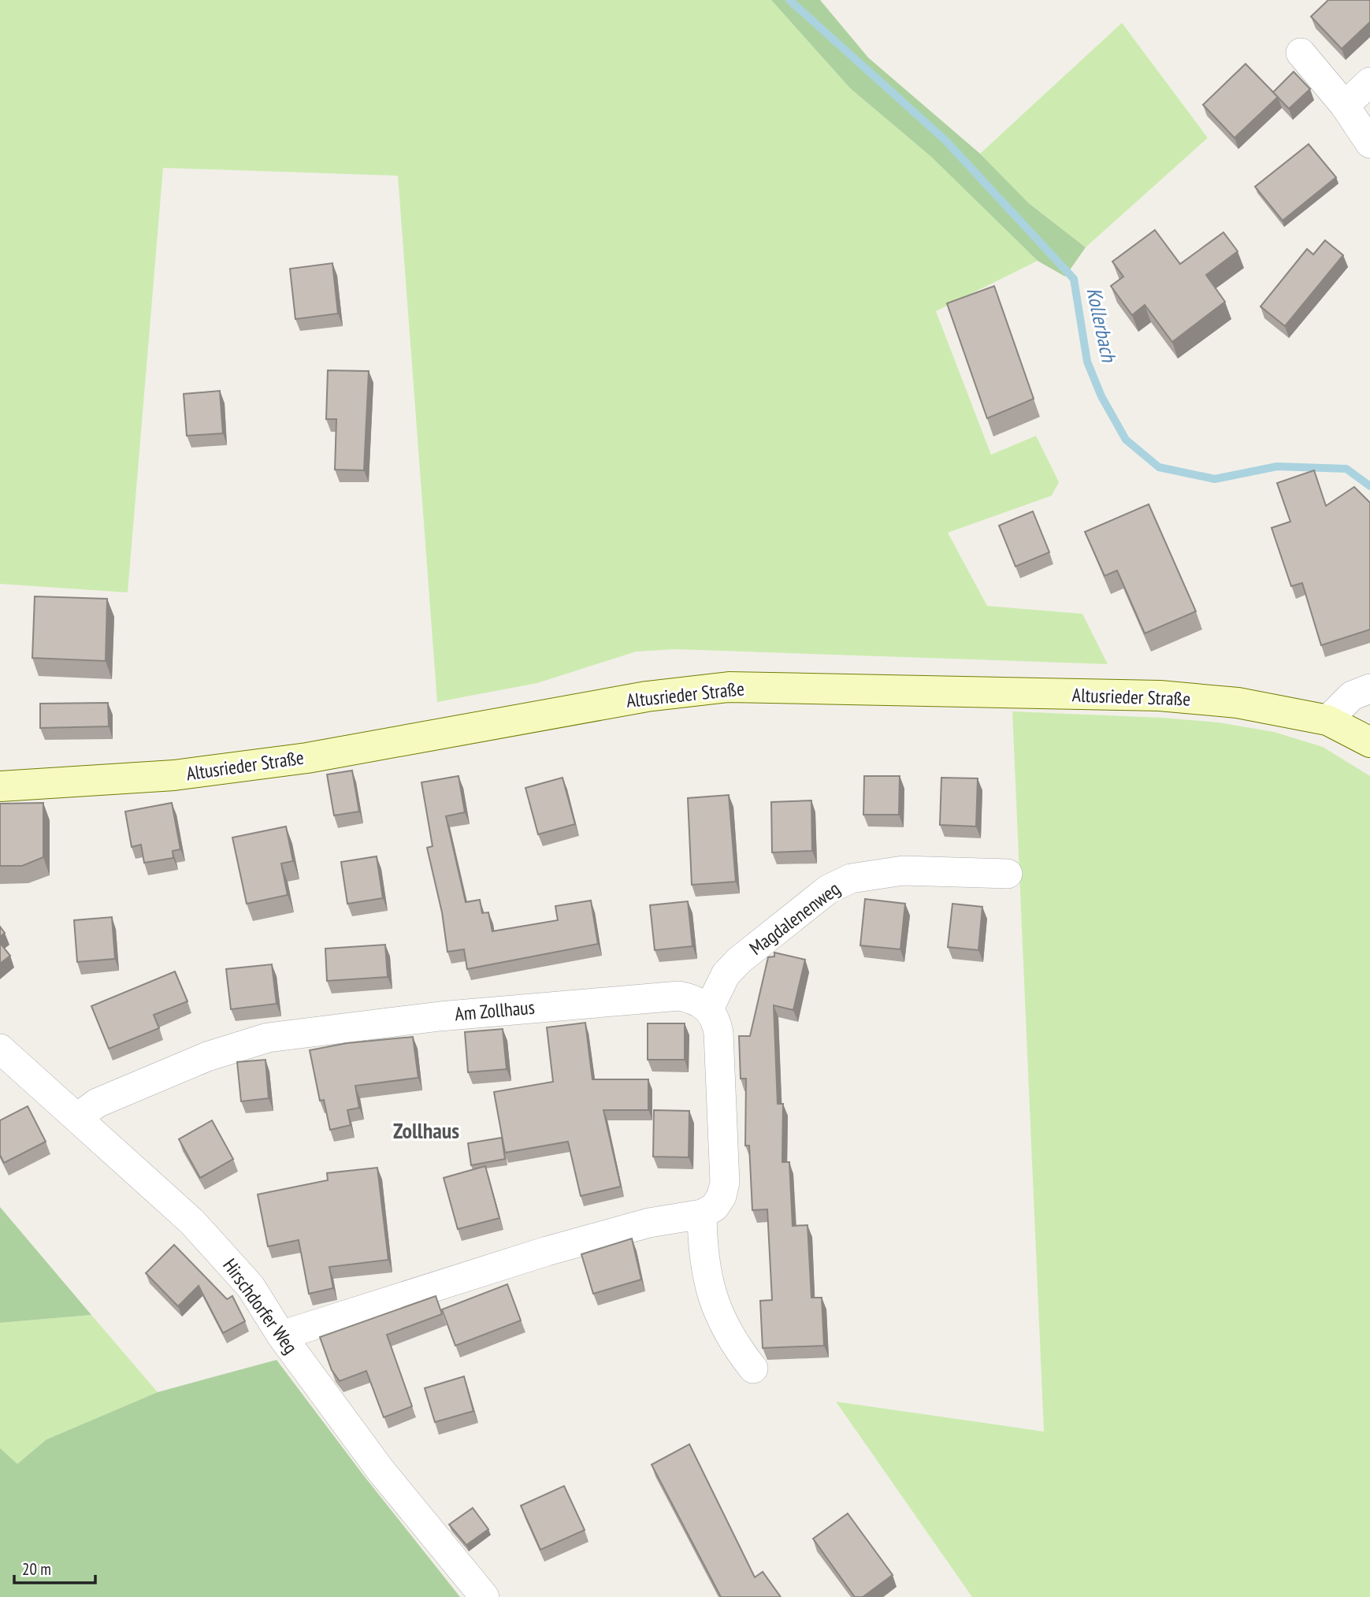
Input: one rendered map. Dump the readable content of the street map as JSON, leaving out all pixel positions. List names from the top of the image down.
{
  "streets": {
    "main road": ["Altusrieder Straße"],
    "street": ["Magdalenenweg", "Am Zollhaus", "Hirschdorfer Weg"]
  },
  "crossings": [
    ["Magdalenenweg", "Am Zollhaus"],
    ["Am Zollhaus", "Hirschdorfer Weg"]
  ],
  "districts": ["Zollhaus"],
  "water": ["Kollerbach"],
  "scale_bar": "20 m"
}
